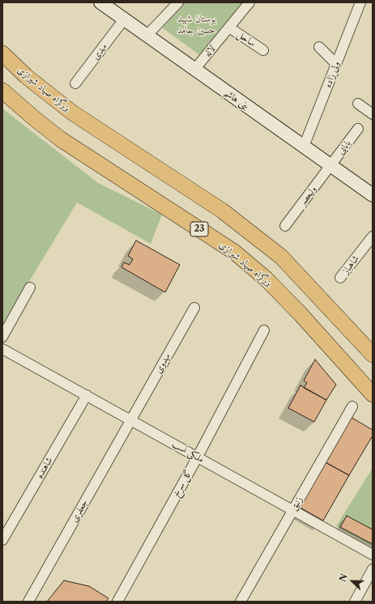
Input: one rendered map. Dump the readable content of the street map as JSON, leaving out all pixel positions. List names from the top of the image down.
{
  "streets": {
    "highway": ["بزرگراه صیاد شیرازی", "23"],
    "main road": ["بنی هاشم"],
    "street": [
      "ساحل",
      "لاله",
      "مهدی",
      "ولی زاده",
      "بابایی",
      "ولیعصر",
      "شاهباز",
      "مهدوی",
      "ملکی نسب",
      "شاهنده",
      "گل سرخ",
      "زنبق",
      "جعفری"
    ]
  },
  "crossings": [
    ["ساحل", "لاله"],
    ["لاله", "بنی هاشم"],
    ["مهدی", "بنی هاشم"],
    ["ولی زاده", "بنی هاشم"],
    ["بنی هاشم", "بابایی"],
    ["بنی هاشم", "ولیعصر"],
    ["بابایی", "ولیعصر"],
    ["مهدوی", "ملکی نسب"],
    ["مهدوی", "جعفری"],
    ["ملکی نسب", "شاهنده"],
    ["ملکی نسب", "گل سرخ"],
    ["ملکی نسب", "زنبق"],
    ["ملکی نسب", "جعفری"]
  ],
  "parks": ["بوستان شهید حسین جامد"],
  "north": "left"
}
